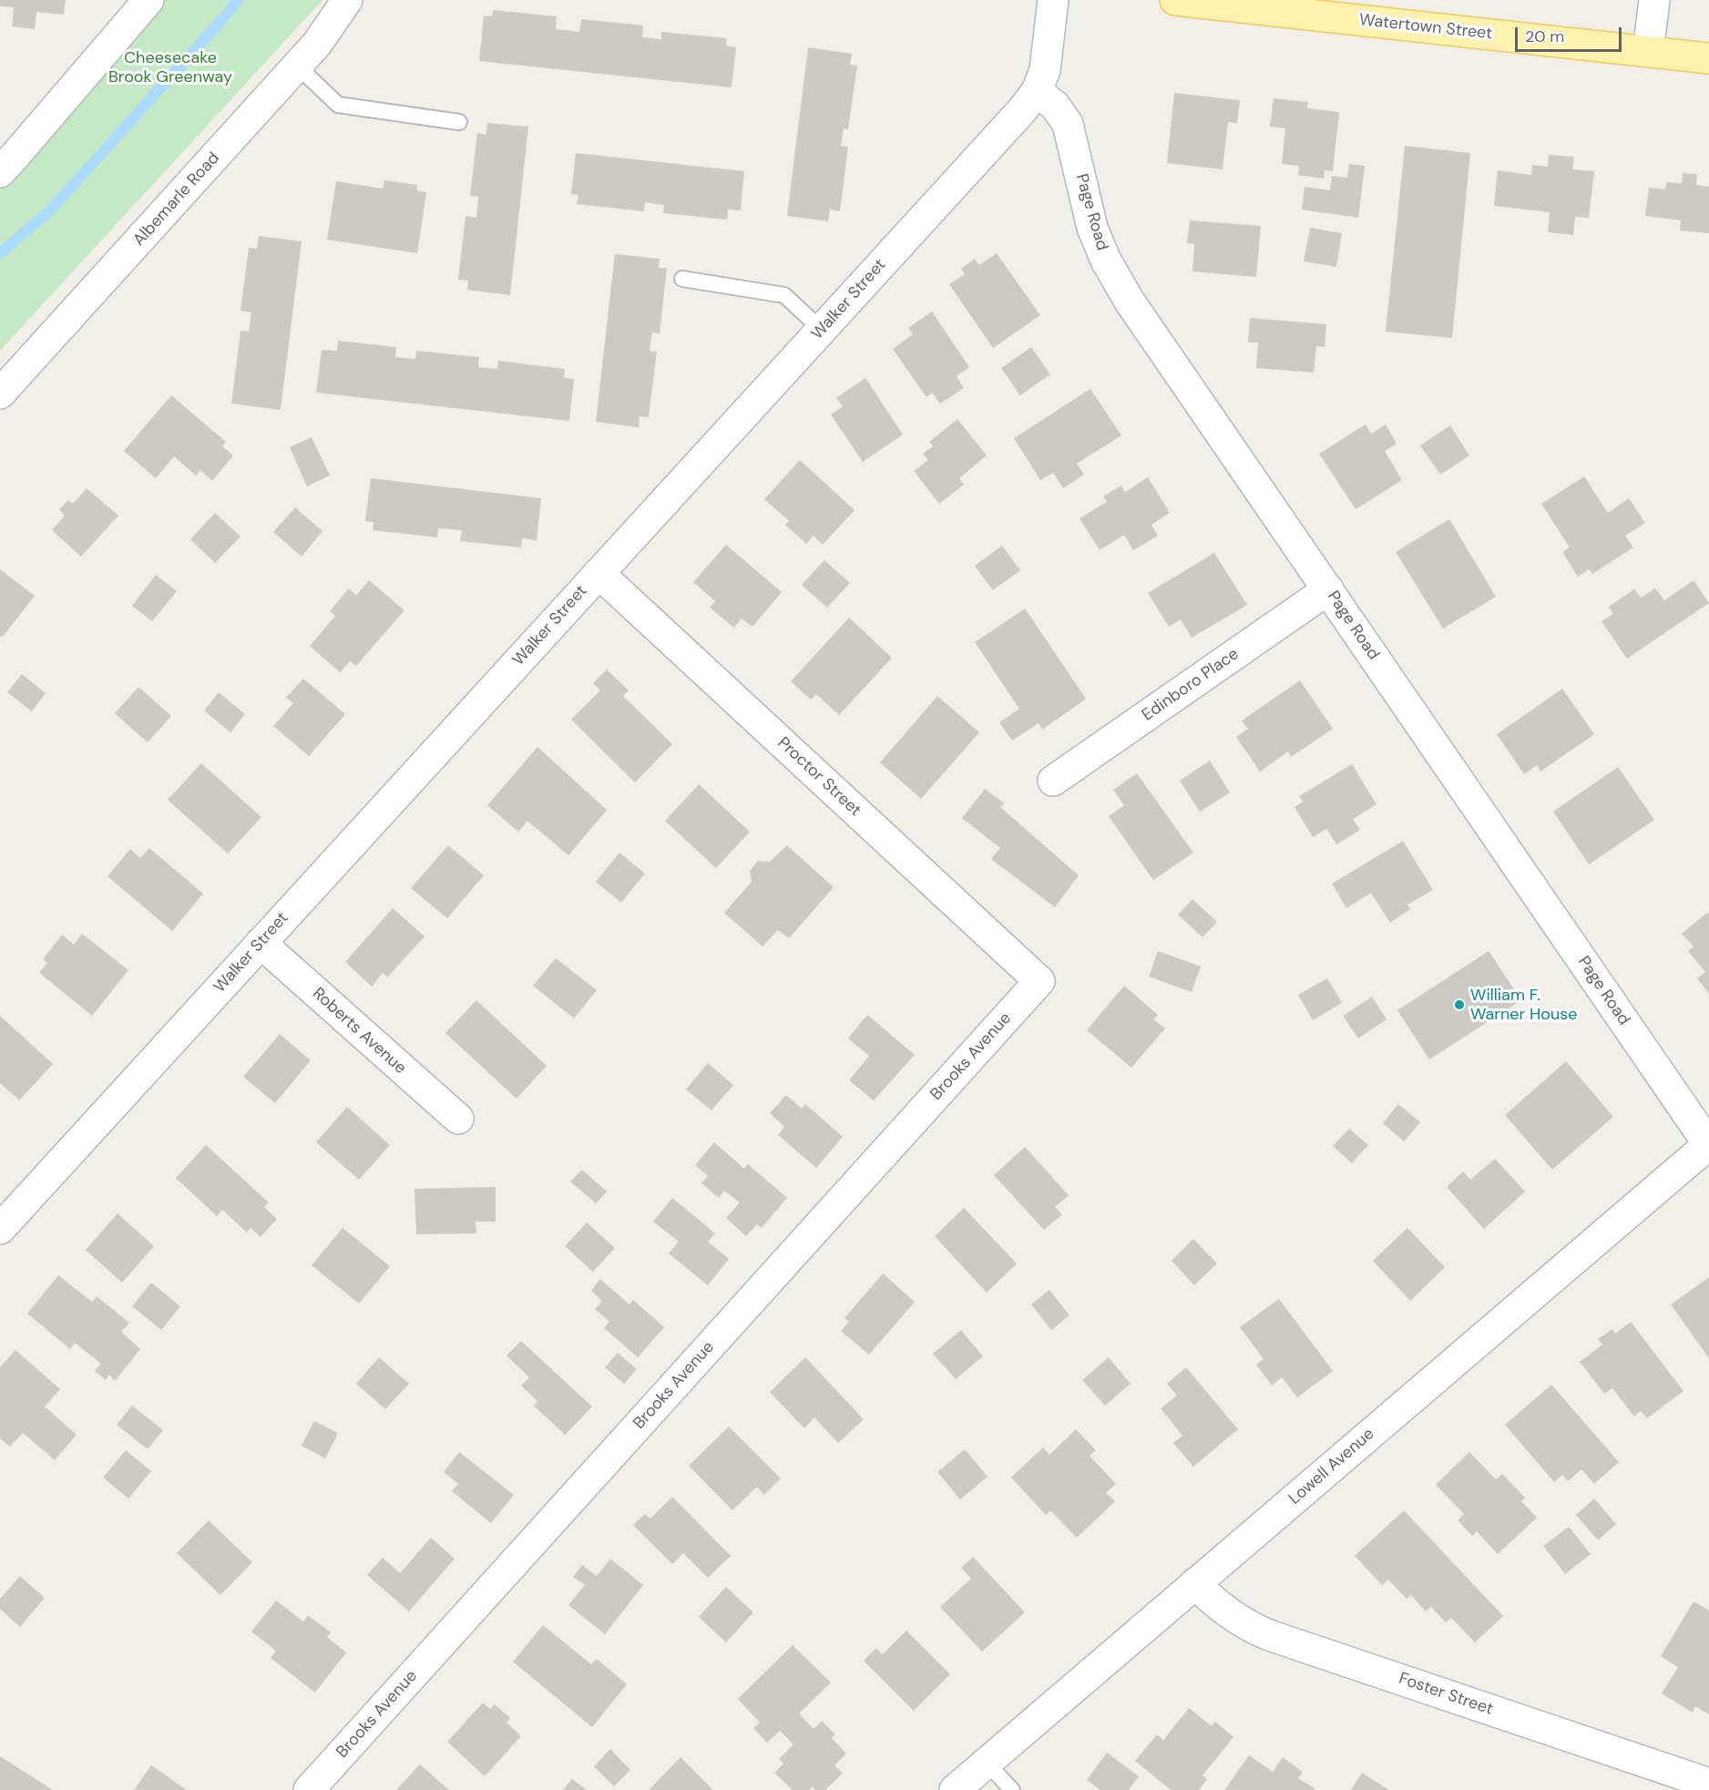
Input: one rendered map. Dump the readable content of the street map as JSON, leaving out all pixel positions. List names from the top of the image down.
{
  "streets": {
    "main road": ["Watertown Street"],
    "street": [
      "Albemarle Road",
      "Page Road",
      "Walker Street",
      "Edinboro Place",
      "Proctor Street",
      "Roberts Avenue",
      "Brooks Avenue",
      "Lowell Avenue",
      "Foster Street"
    ]
  },
  "crossings": [
    ["Page Road", "Walker Street"],
    ["Page Road", "Edinboro Place"],
    ["Page Road", "Lowell Avenue"],
    ["Walker Street", "Proctor Street"],
    ["Walker Street", "Roberts Avenue"],
    ["Proctor Street", "Brooks Avenue"],
    ["Lowell Avenue", "Foster Street"]
  ],
  "parks": ["Cheesecake Brook Greenway"],
  "places": ["William F. Warner House"],
  "scale_bar": "20 m"
}
